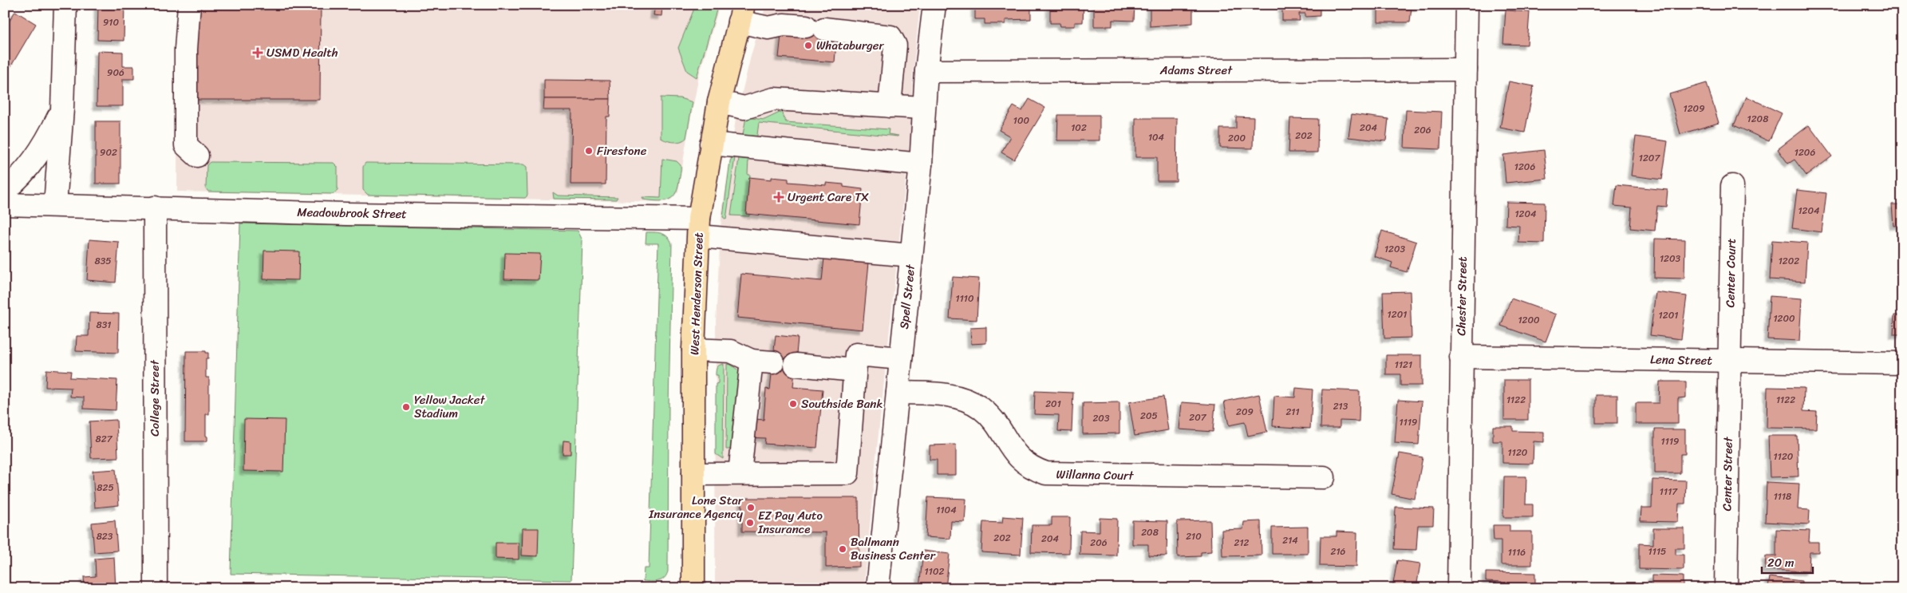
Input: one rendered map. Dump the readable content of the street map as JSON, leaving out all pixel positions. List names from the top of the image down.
{
  "streets": {
    "main road": ["West Henderson Street"],
    "street": [
      "Adams Street",
      "Meadowbrook Street",
      "Center Court",
      "Chester Street",
      "Spell Street",
      "Lena Street",
      "College Street",
      "Center Street",
      "Willanna Court"
    ]
  },
  "crossings": [
    ["Adams Street", "Chester Street"],
    ["Adams Street", "Spell Street"],
    ["Meadowbrook Street", "West Henderson Street"],
    ["Meadowbrook Street", "Spell Street"],
    ["Meadowbrook Street", "College Street"],
    ["Center Court", "Lena Street"],
    ["Center Court", "Center Street"],
    ["Chester Street", "Lena Street"],
    ["Spell Street", "Willanna Court"],
    ["Lena Street", "Center Street"]
  ],
  "places": {
    "other": [
      "Whataburger",
      "Firestone",
      "Southside Bank",
      "Yellow Jacket Stadium",
      "Lone Star Insurance Agency",
      "EZ Pay Auto Insurance",
      "Ballmann Business Center"
    ],
    "health": ["USMD Health", "Urgent Care TX"]
  },
  "house_numbers": [
    "910",
    "906",
    "1209",
    "1208",
    "100",
    "102",
    "204",
    "206",
    "202",
    "104",
    "200",
    "902",
    "1206",
    "1207",
    "1206",
    "1204",
    "1204",
    "1203",
    "1203",
    "835",
    "1202",
    "1110",
    "1201",
    "1201",
    "1200",
    "1200",
    "831",
    "1121",
    "1122",
    "1122",
    "201",
    "213",
    "209",
    "211",
    "205",
    "207",
    "203",
    "1119",
    "827",
    "1119",
    "1120",
    "1120",
    "825",
    "1117",
    "1118",
    "1104",
    "208",
    "823",
    "210",
    "202",
    "204",
    "214",
    "206",
    "212",
    "216",
    "1115",
    "1116",
    "1102"
  ],
  "scale_bar": "20 m"
}
